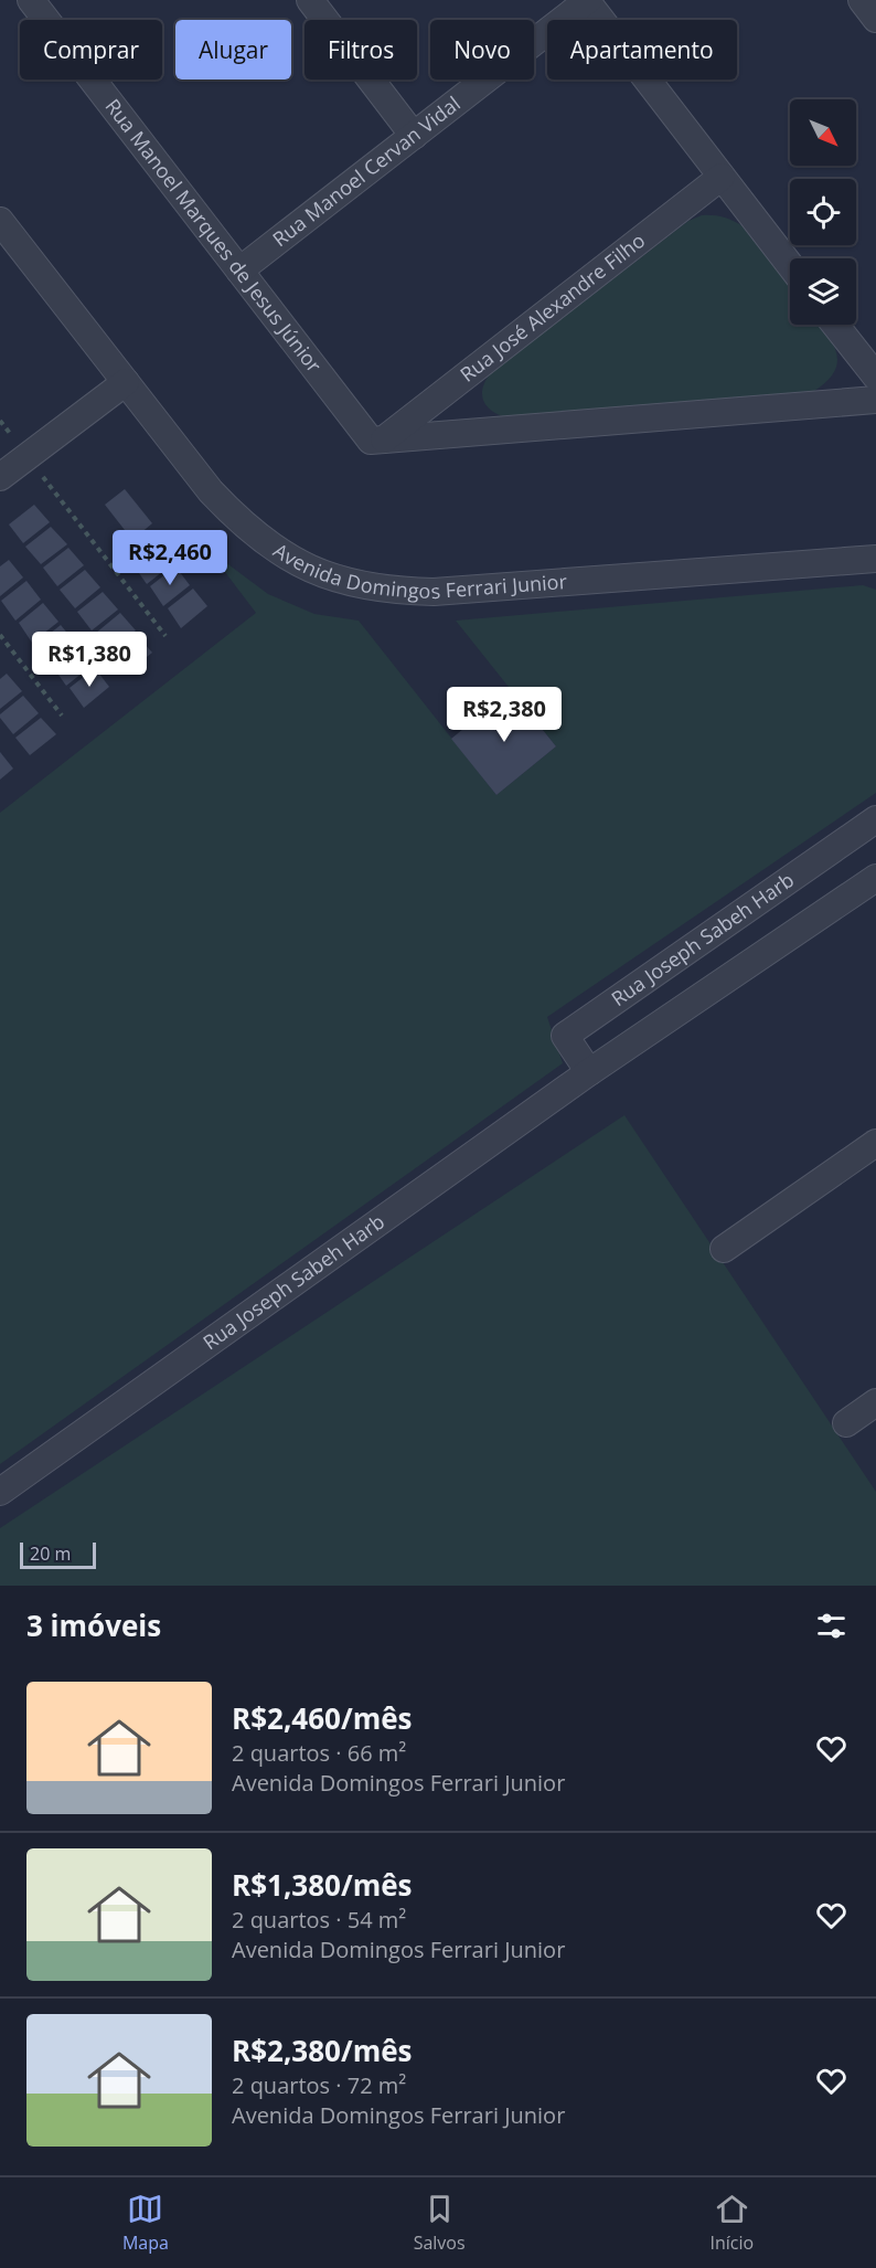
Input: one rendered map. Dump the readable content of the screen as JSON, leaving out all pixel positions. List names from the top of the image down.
{
  "streets": {
    "street": [
      "Rua Manoel Cervan Vidal",
      "Rua Manoel Marques de Jesus Júnior",
      "Rua José Alexandre Filho",
      "Avenida Domingos Ferrari Junior",
      "Rua Joseph Sabeh Harb"
    ]
  },
  "crossings": [
    ["Rua Manoel Cervan Vidal", "Rua Manoel Marques de Jesus Júnior"],
    ["Rua Manoel Marques de Jesus Júnior", "Rua José Alexandre Filho"]
  ],
  "scale_bar": "20 m",
  "north": "bottom right",
  "page": {
    "chip": [
      "Comprar",
      "Alugar",
      "Filtros",
      "Novo",
      "Apartamento"
    ],
    "price": ["R$2,460", "R$1,380", "R$2,380"],
    "scale": "20 m",
    "heading": "3 imóveis",
    "list": [
      {
        "name": "R$2,460/mês",
        "note": "2 quartos · 66 m² · Avenida Domingos Ferrari Junior"
      },
      {
        "name": "R$1,380/mês",
        "note": "2 quartos · 54 m² · Avenida Domingos Ferrari Junior"
      },
      {
        "name": "R$2,380/mês",
        "note": "2 quartos · 72 m² · Avenida Domingos Ferrari Junior"
      }
    ],
    "tabs": ["Mapa", "Salvos", "Início"]
  }
}
